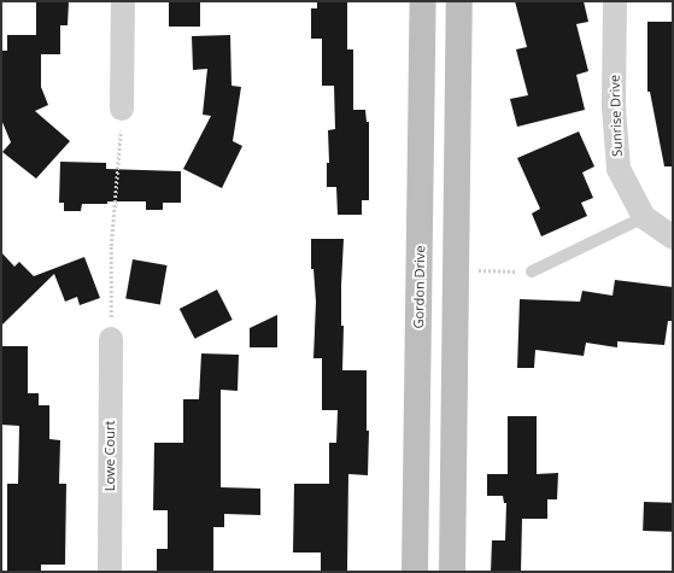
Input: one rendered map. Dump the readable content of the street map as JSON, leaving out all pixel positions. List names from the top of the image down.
{
  "streets": {
    "main road": ["Gordon Drive"],
    "street": ["Sunrise Drive", "Lowe Court"]
  }
}
